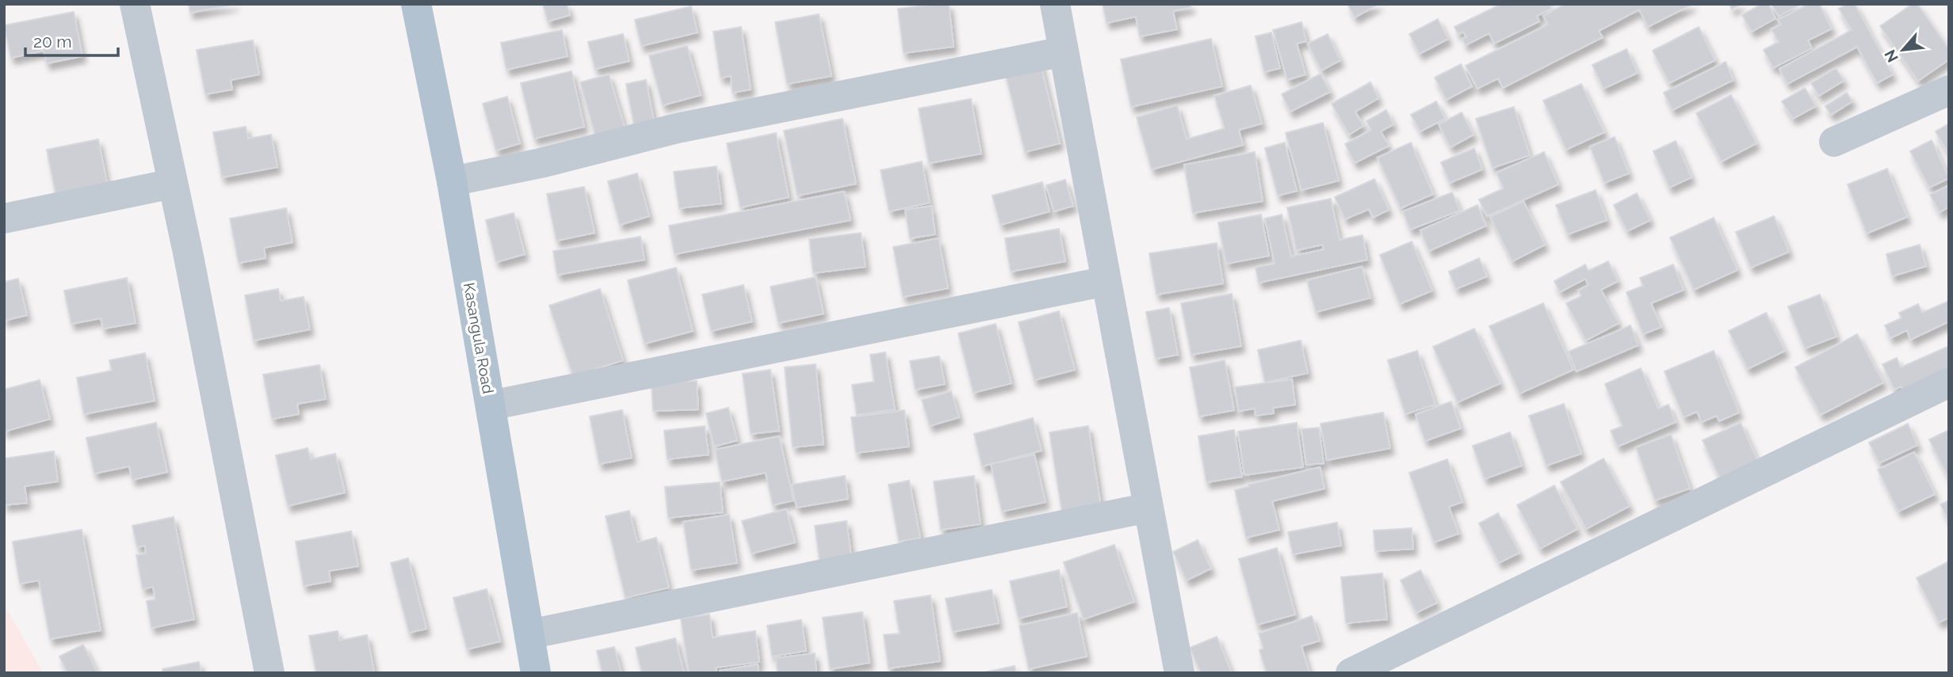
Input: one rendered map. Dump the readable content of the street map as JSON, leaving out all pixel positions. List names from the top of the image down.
{
  "streets": {
    "main road": ["Kasangula Road"]
  },
  "scale_bar": "20 m",
  "north": "bottom left"
}
